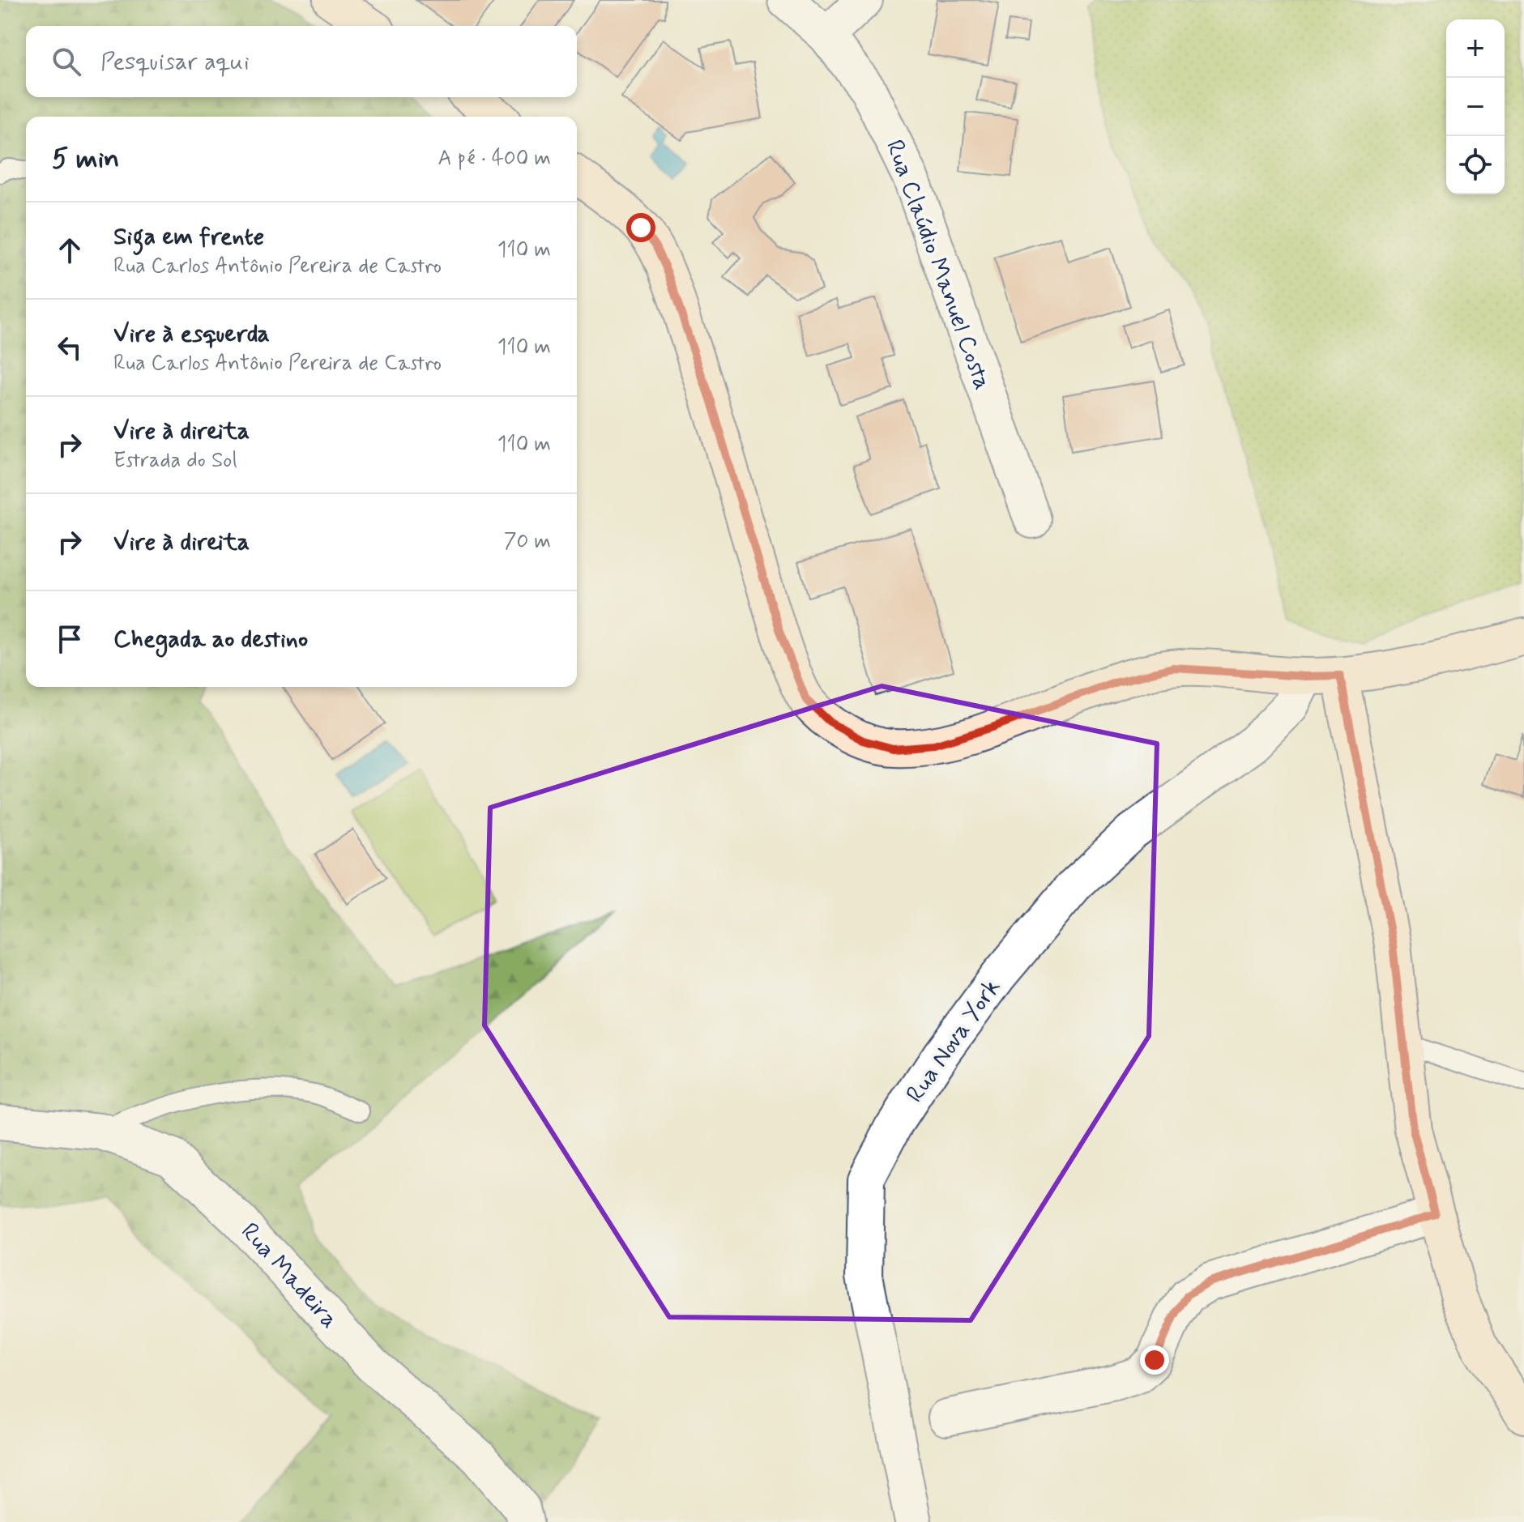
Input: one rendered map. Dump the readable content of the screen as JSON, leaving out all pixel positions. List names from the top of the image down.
{
  "streets": {
    "street": ["Rua Claúdio Manuel Costa", "Rua Nova York", "Rua Madeira"]
  },
  "page": {
    "map_buttons": ["+", "−"],
    "search": "Pesquisar aqui",
    "heading": ["5 min", "A pé · 400 m"],
    "list": [
      ["Siga em frente", "Rua Carlos Antônio Pereira de Castro", "110 m"],
      ["Vire à esquerda", "Rua Carlos Antônio Pereira de Castro", "110 m"],
      ["Vire à direita", "Estrada do Sol", "110 m"],
      ["Vire à direita", "70 m"],
      "Chegada ao destino"
    ]
  }
}
